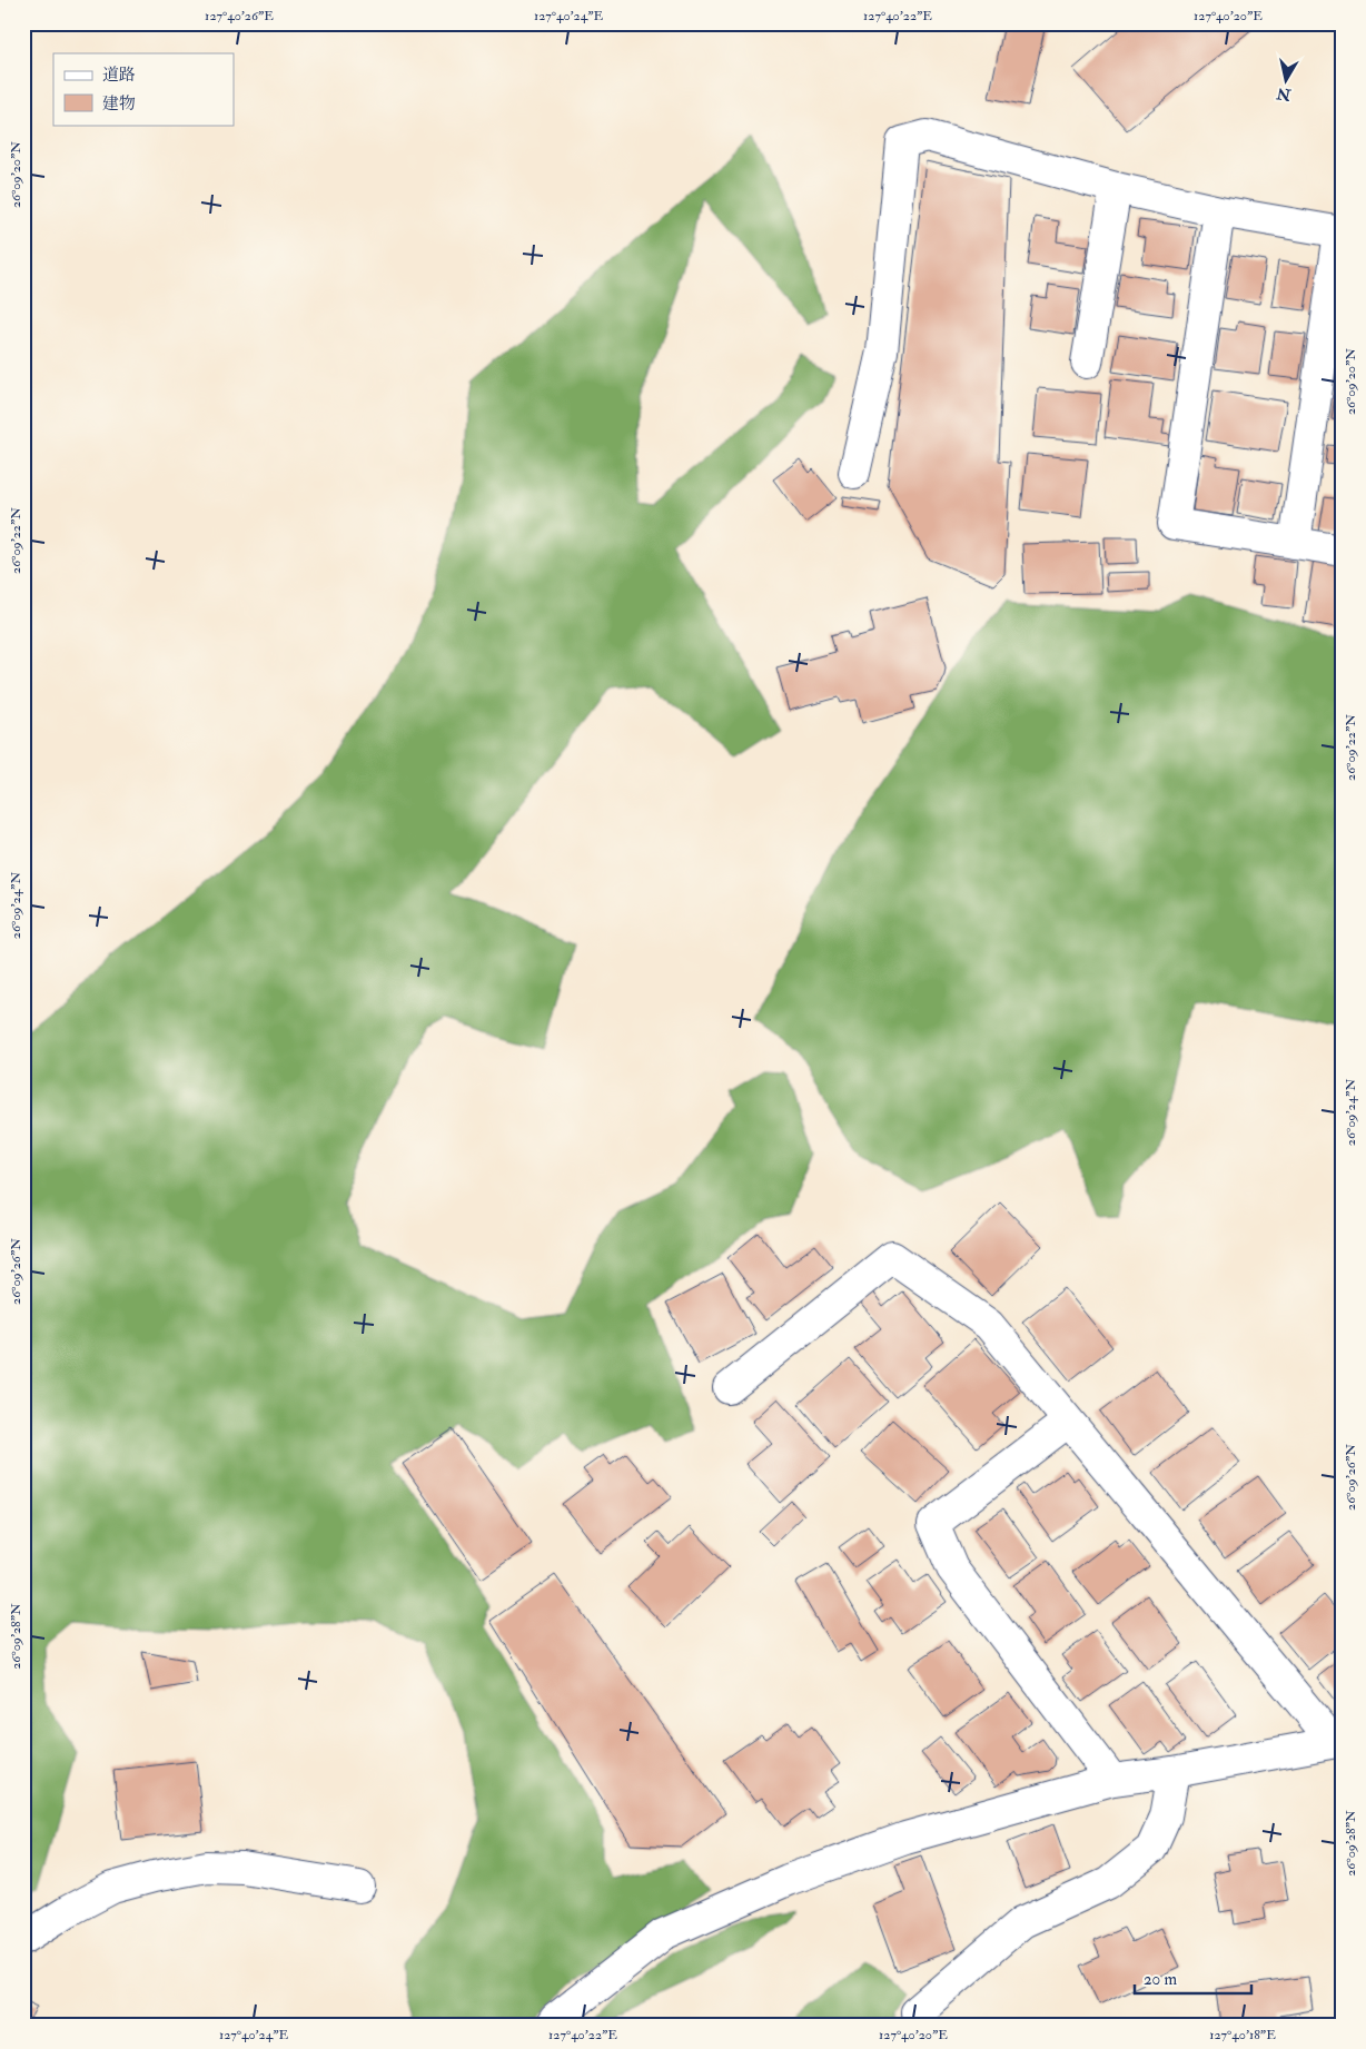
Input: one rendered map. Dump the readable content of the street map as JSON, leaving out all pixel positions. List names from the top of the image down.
{
  "legend": ["道路", "建物"],
  "scale_bar": "20 m",
  "north": "bottom",
  "coordinates": [
    "127°40'26\"E",
    "127°40'24\"E",
    "127°40'22\"E",
    "127°40'20\"E",
    "26°09'20\"N",
    "26°09'22\"N",
    "26°09'24\"N",
    "26°09'26\"N",
    "26°09'28\"N",
    "127°40'18\"E"
  ]
}
